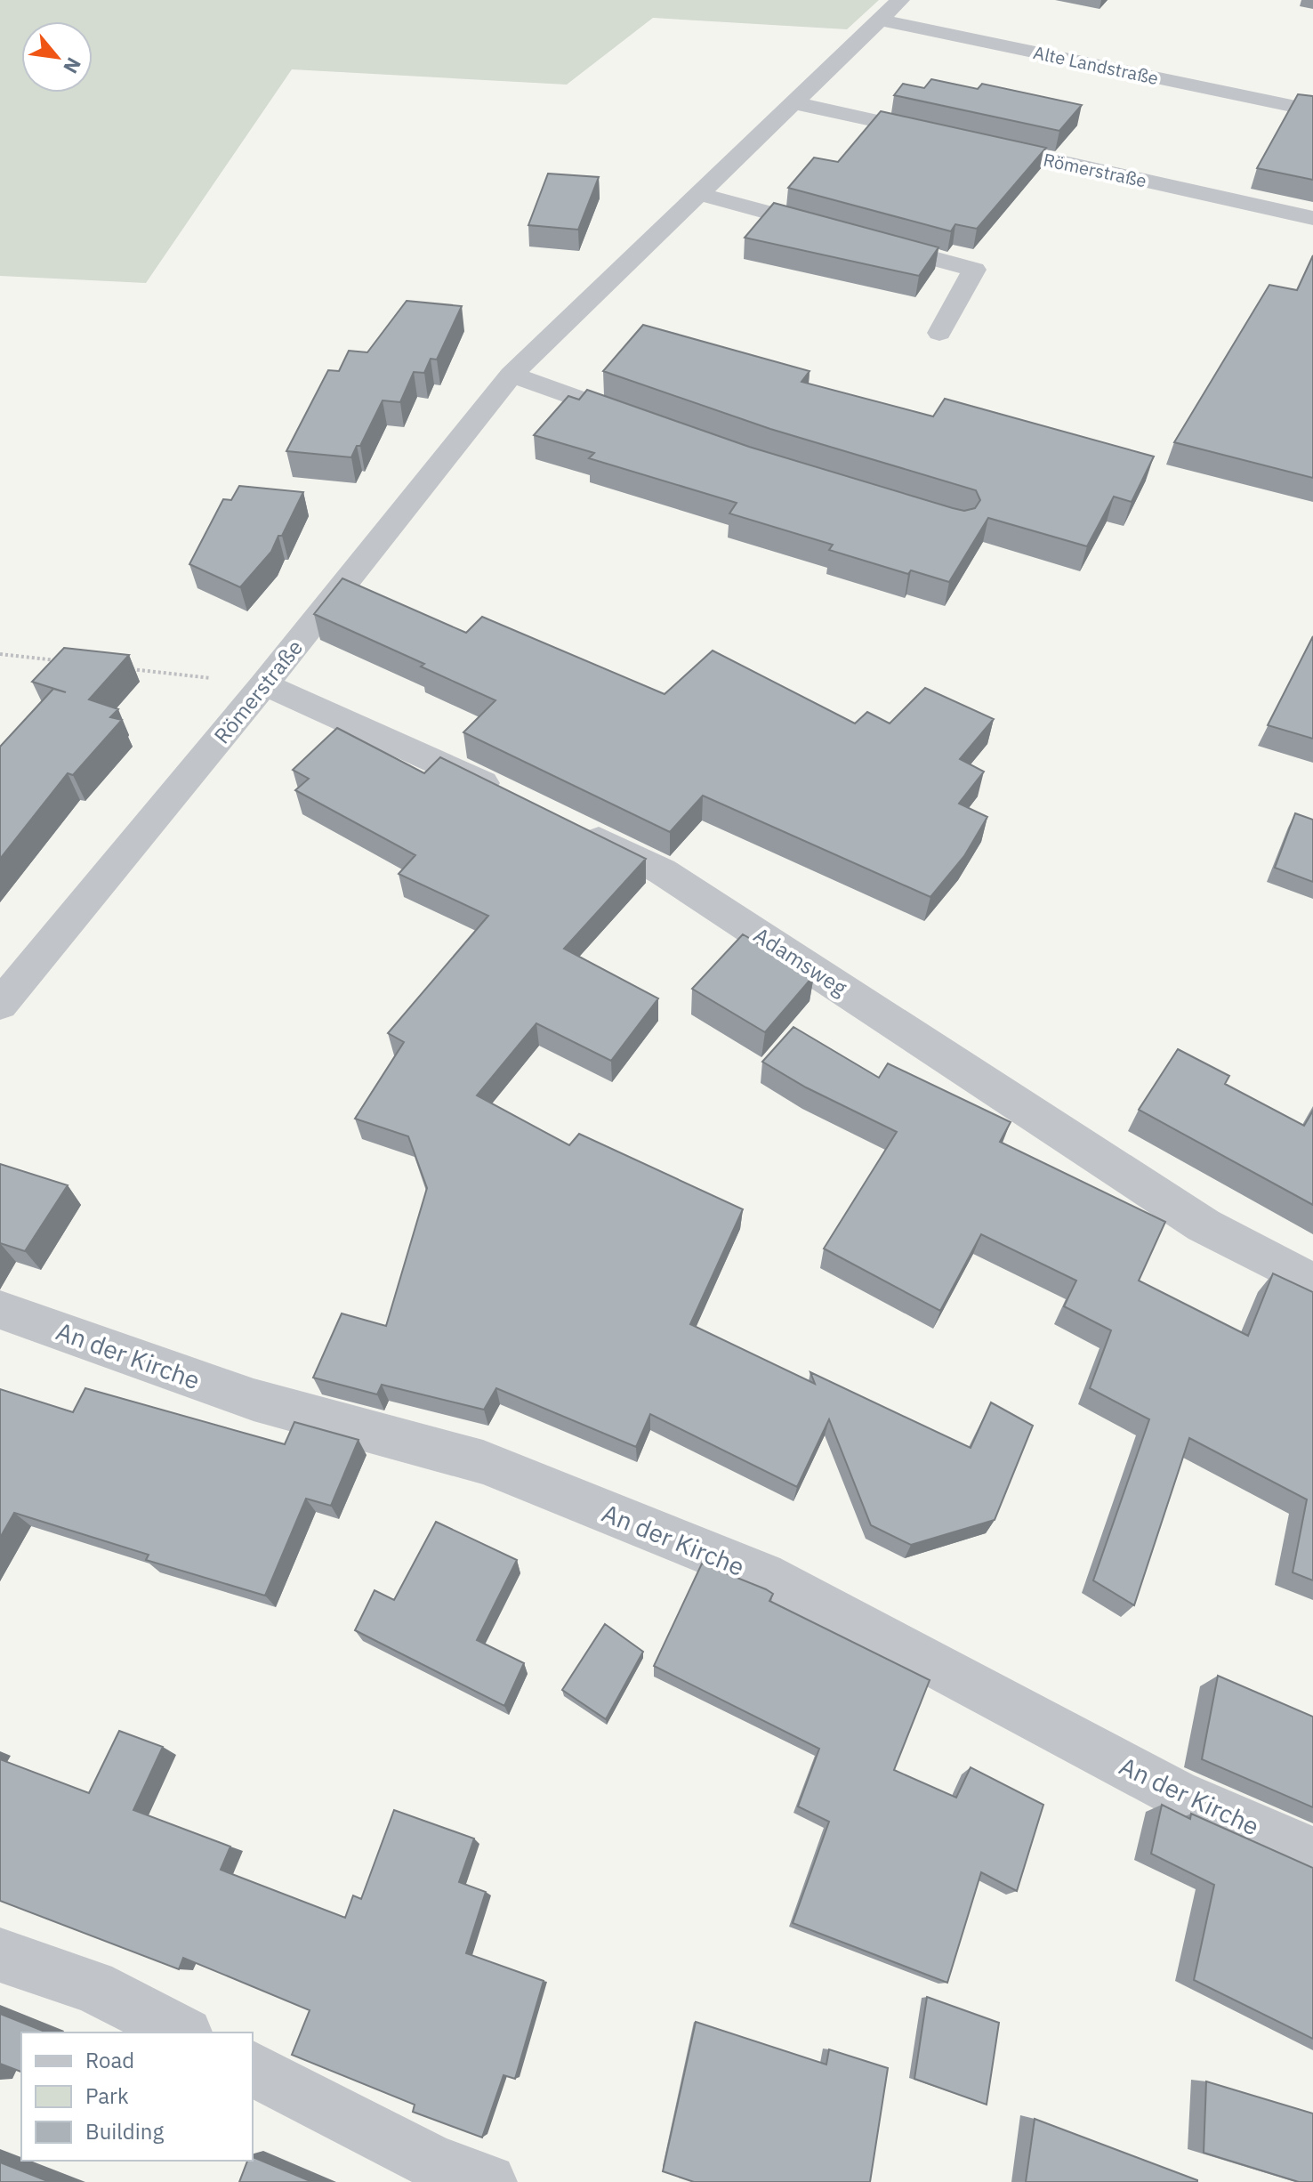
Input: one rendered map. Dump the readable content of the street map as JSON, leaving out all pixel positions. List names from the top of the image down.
{
  "streets": {
    "street": [
      "Alte Landstraße",
      "Römerstraße",
      "Adamsweg",
      "An der Kirche"
    ]
  },
  "crossings": [
    ["Alte Landstraße", "Römerstraße"]
  ],
  "legend": ["Road", "Park", "Building"],
  "north": "bottom right"
}
